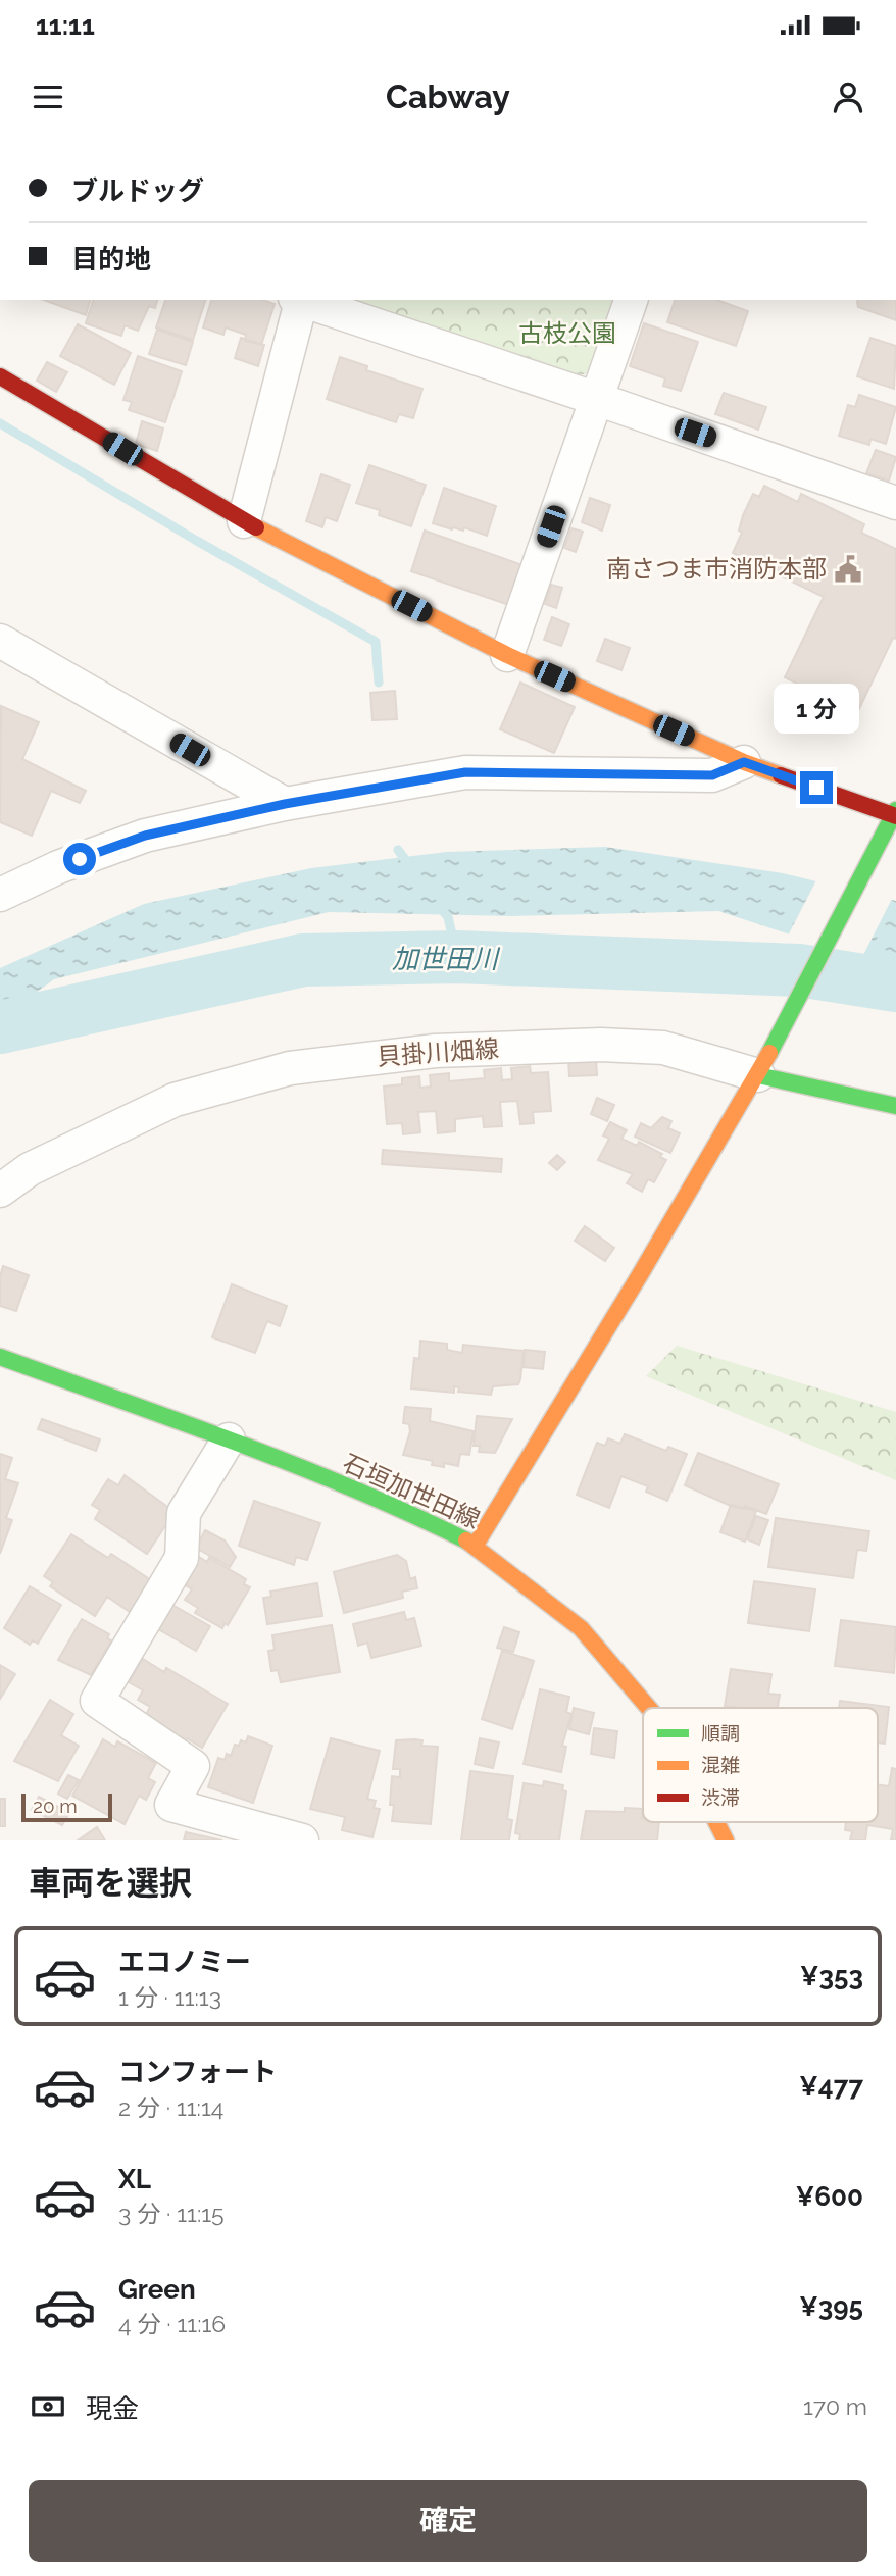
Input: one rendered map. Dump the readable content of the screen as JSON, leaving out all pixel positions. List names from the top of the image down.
{
  "streets": {
    "street": ["貝掛川畑線", "石垣加世田線"]
  },
  "water": ["加世田川"],
  "parks": ["古枝公園"],
  "places": {
    "public building": ["南さつま市消防本部"]
  },
  "legend": ["順調", "混雑", "渋滞"],
  "scale_bar": "20 m",
  "page": {
    "status": "11:11",
    "header": "Cabway",
    "banner": ["ブルドッグ", "目的地"],
    "bubble": "1 分",
    "scale": "20 m",
    "heading": "車両を選択",
    "list": [
      {
        "name": "エコノミー",
        "note": "1 分 · 11:13",
        "value": "¥353"
      },
      {
        "name": "コンフォート",
        "note": "2 分 · 11:14",
        "value": "¥477"
      },
      {
        "name": "XL",
        "note": "3 分 · 11:15",
        "value": "¥600"
      },
      {
        "name": "Green",
        "note": "4 分 · 11:16",
        "value": "¥395"
      }
    ],
    "pay": ["現金", "170 m"],
    "buttons": "確定"
  }
}
